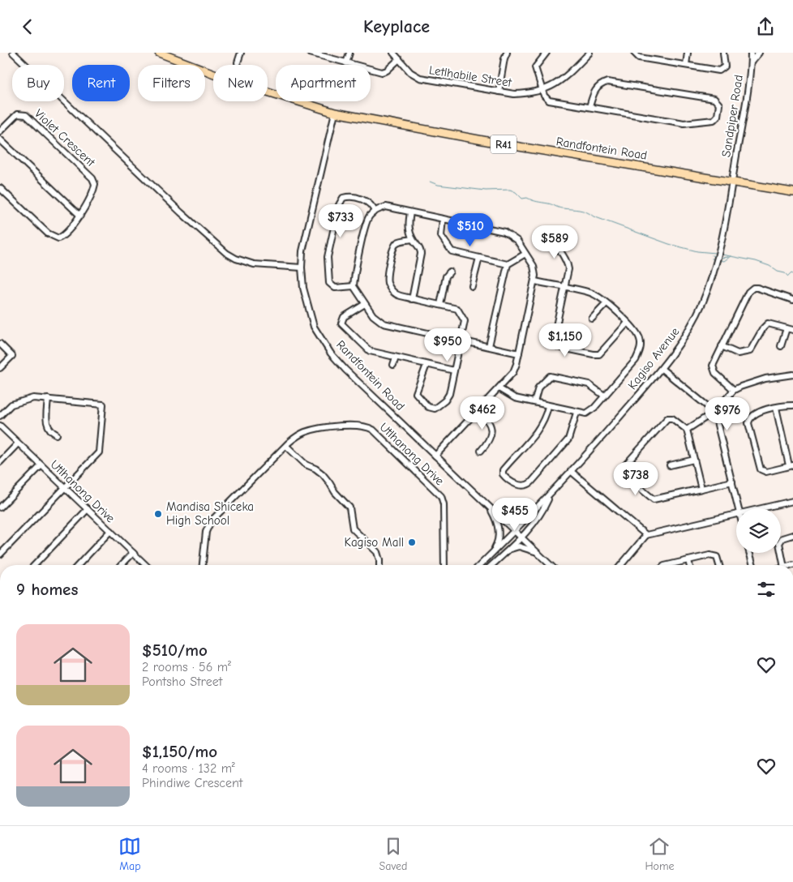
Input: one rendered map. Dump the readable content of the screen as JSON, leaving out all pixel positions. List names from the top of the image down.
{
  "streets": {
    "main road": ["R41", "Randfontein Road"],
    "street": [
      "Letlhabile Street",
      "Sandpiper Road",
      "Violet Crescent",
      "Kagiso Avenue",
      "Utlhanong Drive"
    ]
  },
  "crossings": [
    ["Sandpiper Road", "Randfontein Road"],
    ["Sandpiper Road", "Kagiso Avenue"],
    ["Randfontein Road", "Kagiso Avenue"]
  ],
  "places": ["Mandisa Shiceka High School", "Kagiso Mall"],
  "page": {
    "header": "Keyplace",
    "chip": [
      "Buy",
      "Rent",
      "Filters",
      "New",
      "Apartment"
    ],
    "price": [
      "$733",
      "$510",
      "$589",
      "$1,150",
      "$950",
      "$462",
      "$976",
      "$738",
      "$455"
    ],
    "heading": "9 homes",
    "list": [
      {
        "name": "$510/mo",
        "note": "2 rooms · 56 m² · Pontsho Street"
      },
      {
        "name": "$1,150/mo",
        "note": "4 rooms · 132 m² · Phindiwe Crescent"
      }
    ],
    "tabs": ["Map", "Saved", "Home"]
  }
}
